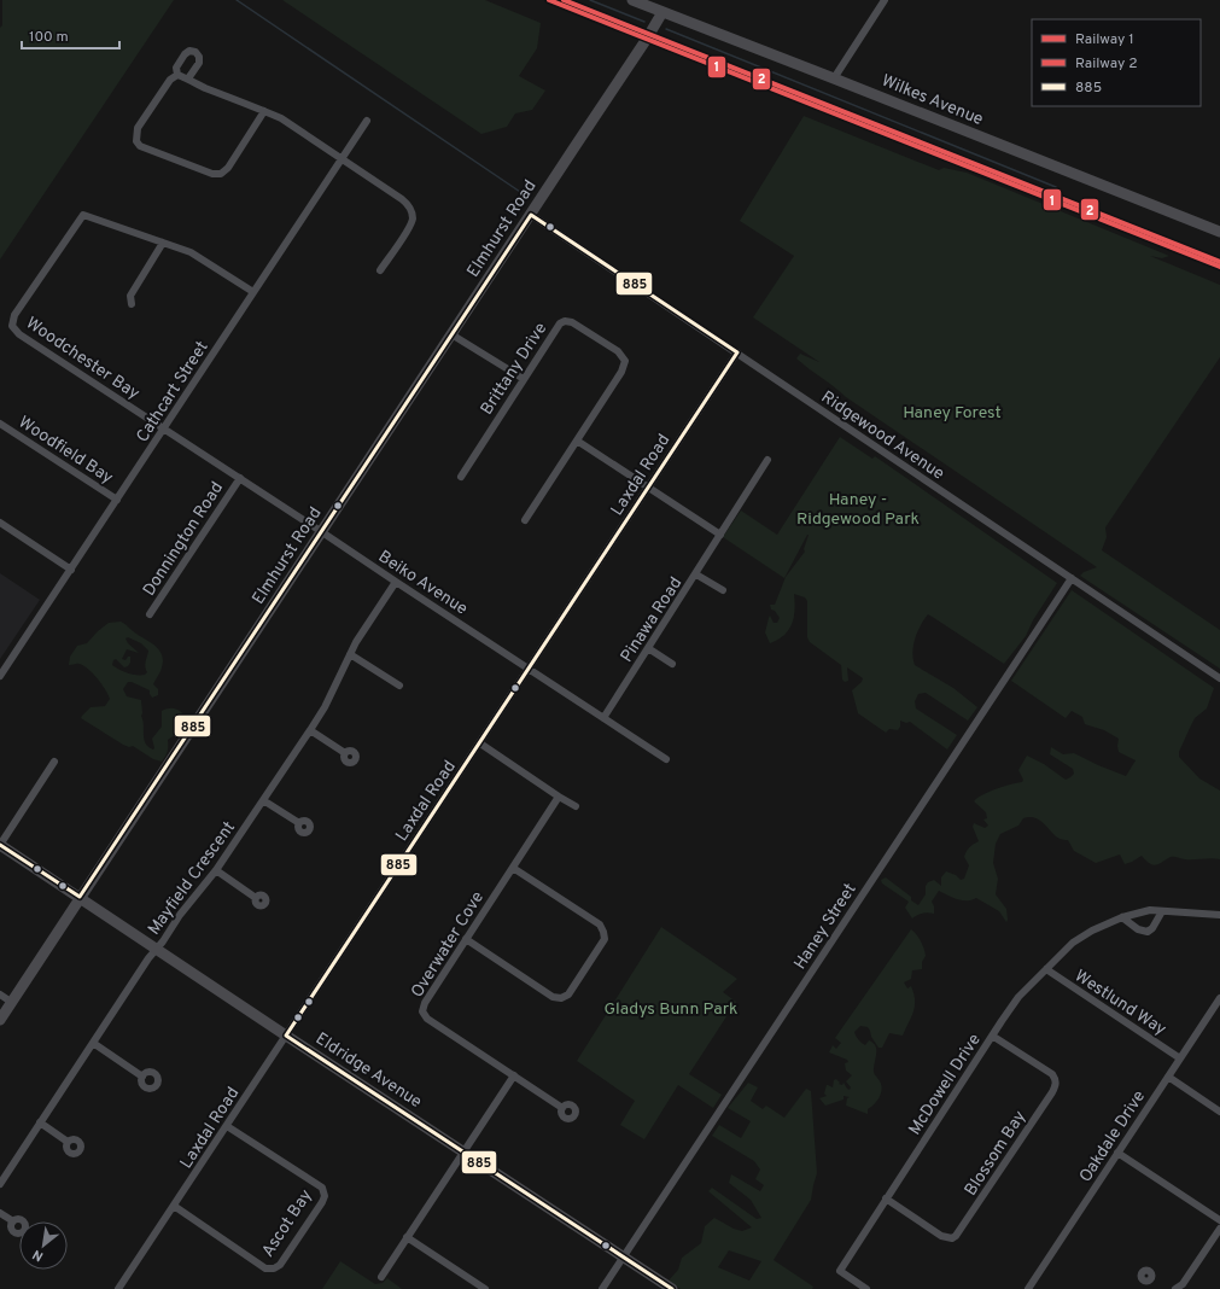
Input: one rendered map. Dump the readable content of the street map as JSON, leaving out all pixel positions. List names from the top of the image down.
{
  "streets": {
    "street": [
      "Wilkes Avenue",
      "Elmhurst Road",
      "Woodchester Bay",
      "Brittany Drive",
      "Cathcart Street",
      "Ridgewood Avenue",
      "Woodfield Bay",
      "Laxdal Road",
      "Donnington Road",
      "Beiko Avenue",
      "Pinawa Road",
      "Mayfield Crescent",
      "Haney Street",
      "Overwater Cove",
      "Westlund Way",
      "Eldridge Avenue",
      "McDowell Drive",
      "Oakdale Drive",
      "Blossom Bay",
      "Ascot Bay"
    ]
  },
  "crossings": [
    ["Wilkes Avenue", "Elmhurst Road"],
    ["Elmhurst Road", "Ridgewood Avenue"],
    ["Elmhurst Road", "Beiko Avenue"],
    ["Elmhurst Road", "Eldridge Avenue"],
    ["Woodchester Bay", "Cathcart Street"],
    ["Woodchester Bay", "Beiko Avenue"],
    ["Cathcart Street", "Woodfield Bay"],
    ["Cathcart Street", "Beiko Avenue"],
    ["Ridgewood Avenue", "Laxdal Road"],
    ["Ridgewood Avenue", "Haney Street"],
    ["Laxdal Road", "Beiko Avenue"],
    ["Laxdal Road", "Eldridge Avenue"],
    ["Laxdal Road", "Ascot Bay"],
    ["Donnington Road", "Beiko Avenue"],
    ["Beiko Avenue", "Pinawa Road"],
    ["Beiko Avenue", "Mayfield Crescent"],
    ["Mayfield Crescent", "Eldridge Avenue"],
    ["Haney Street", "Eldridge Avenue"],
    ["Westlund Way", "McDowell Drive"],
    ["Westlund Way", "Oakdale Drive"],
    ["McDowell Drive", "Blossom Bay"]
  ],
  "parks": ["Haney Forest", "Haney - Ridgewood Park", "Gladys Bunn Park"],
  "lines": ["rail line 1", "rail line 2", "transit line 885"],
  "legend": ["Railway 1", "Railway 2", "885"],
  "scale_bar": "100 m",
  "north": "bottom left"
}
